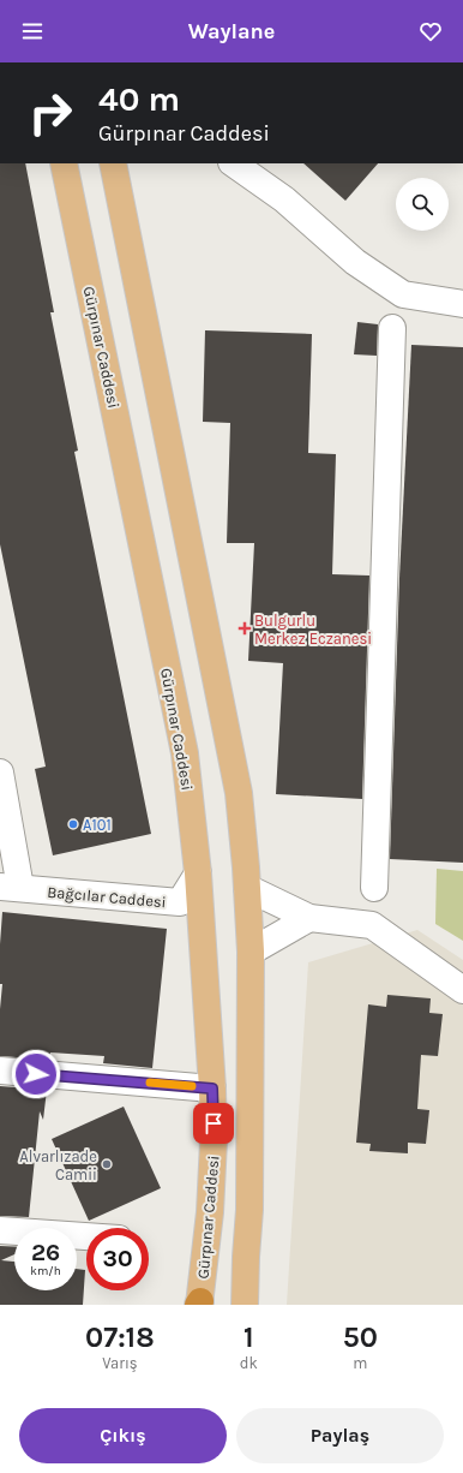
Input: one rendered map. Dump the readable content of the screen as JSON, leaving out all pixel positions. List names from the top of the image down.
{
  "streets": {
    "main road": ["Gürpınar Caddesi"],
    "street": ["Bağcılar Caddesi"]
  },
  "crossings": [
    ["Gürpınar Caddesi", "Bağcılar Caddesi"]
  ],
  "places": {
    "health": ["Bulgurlu Merkez Eczanesi"],
    "other": ["A101", "Alvarlızade Camii"]
  },
  "page": {
    "header": "Waylane",
    "turn": ["40 m", "Gürpınar Caddesi"],
    "speed": "26 km/h",
    "limit": "30",
    "eta": [
      "07:18",
      "Varış",
      "1",
      "dk",
      "50",
      "m"
    ],
    "buttons": ["Çıkış", "Paylaş"]
  }
}
